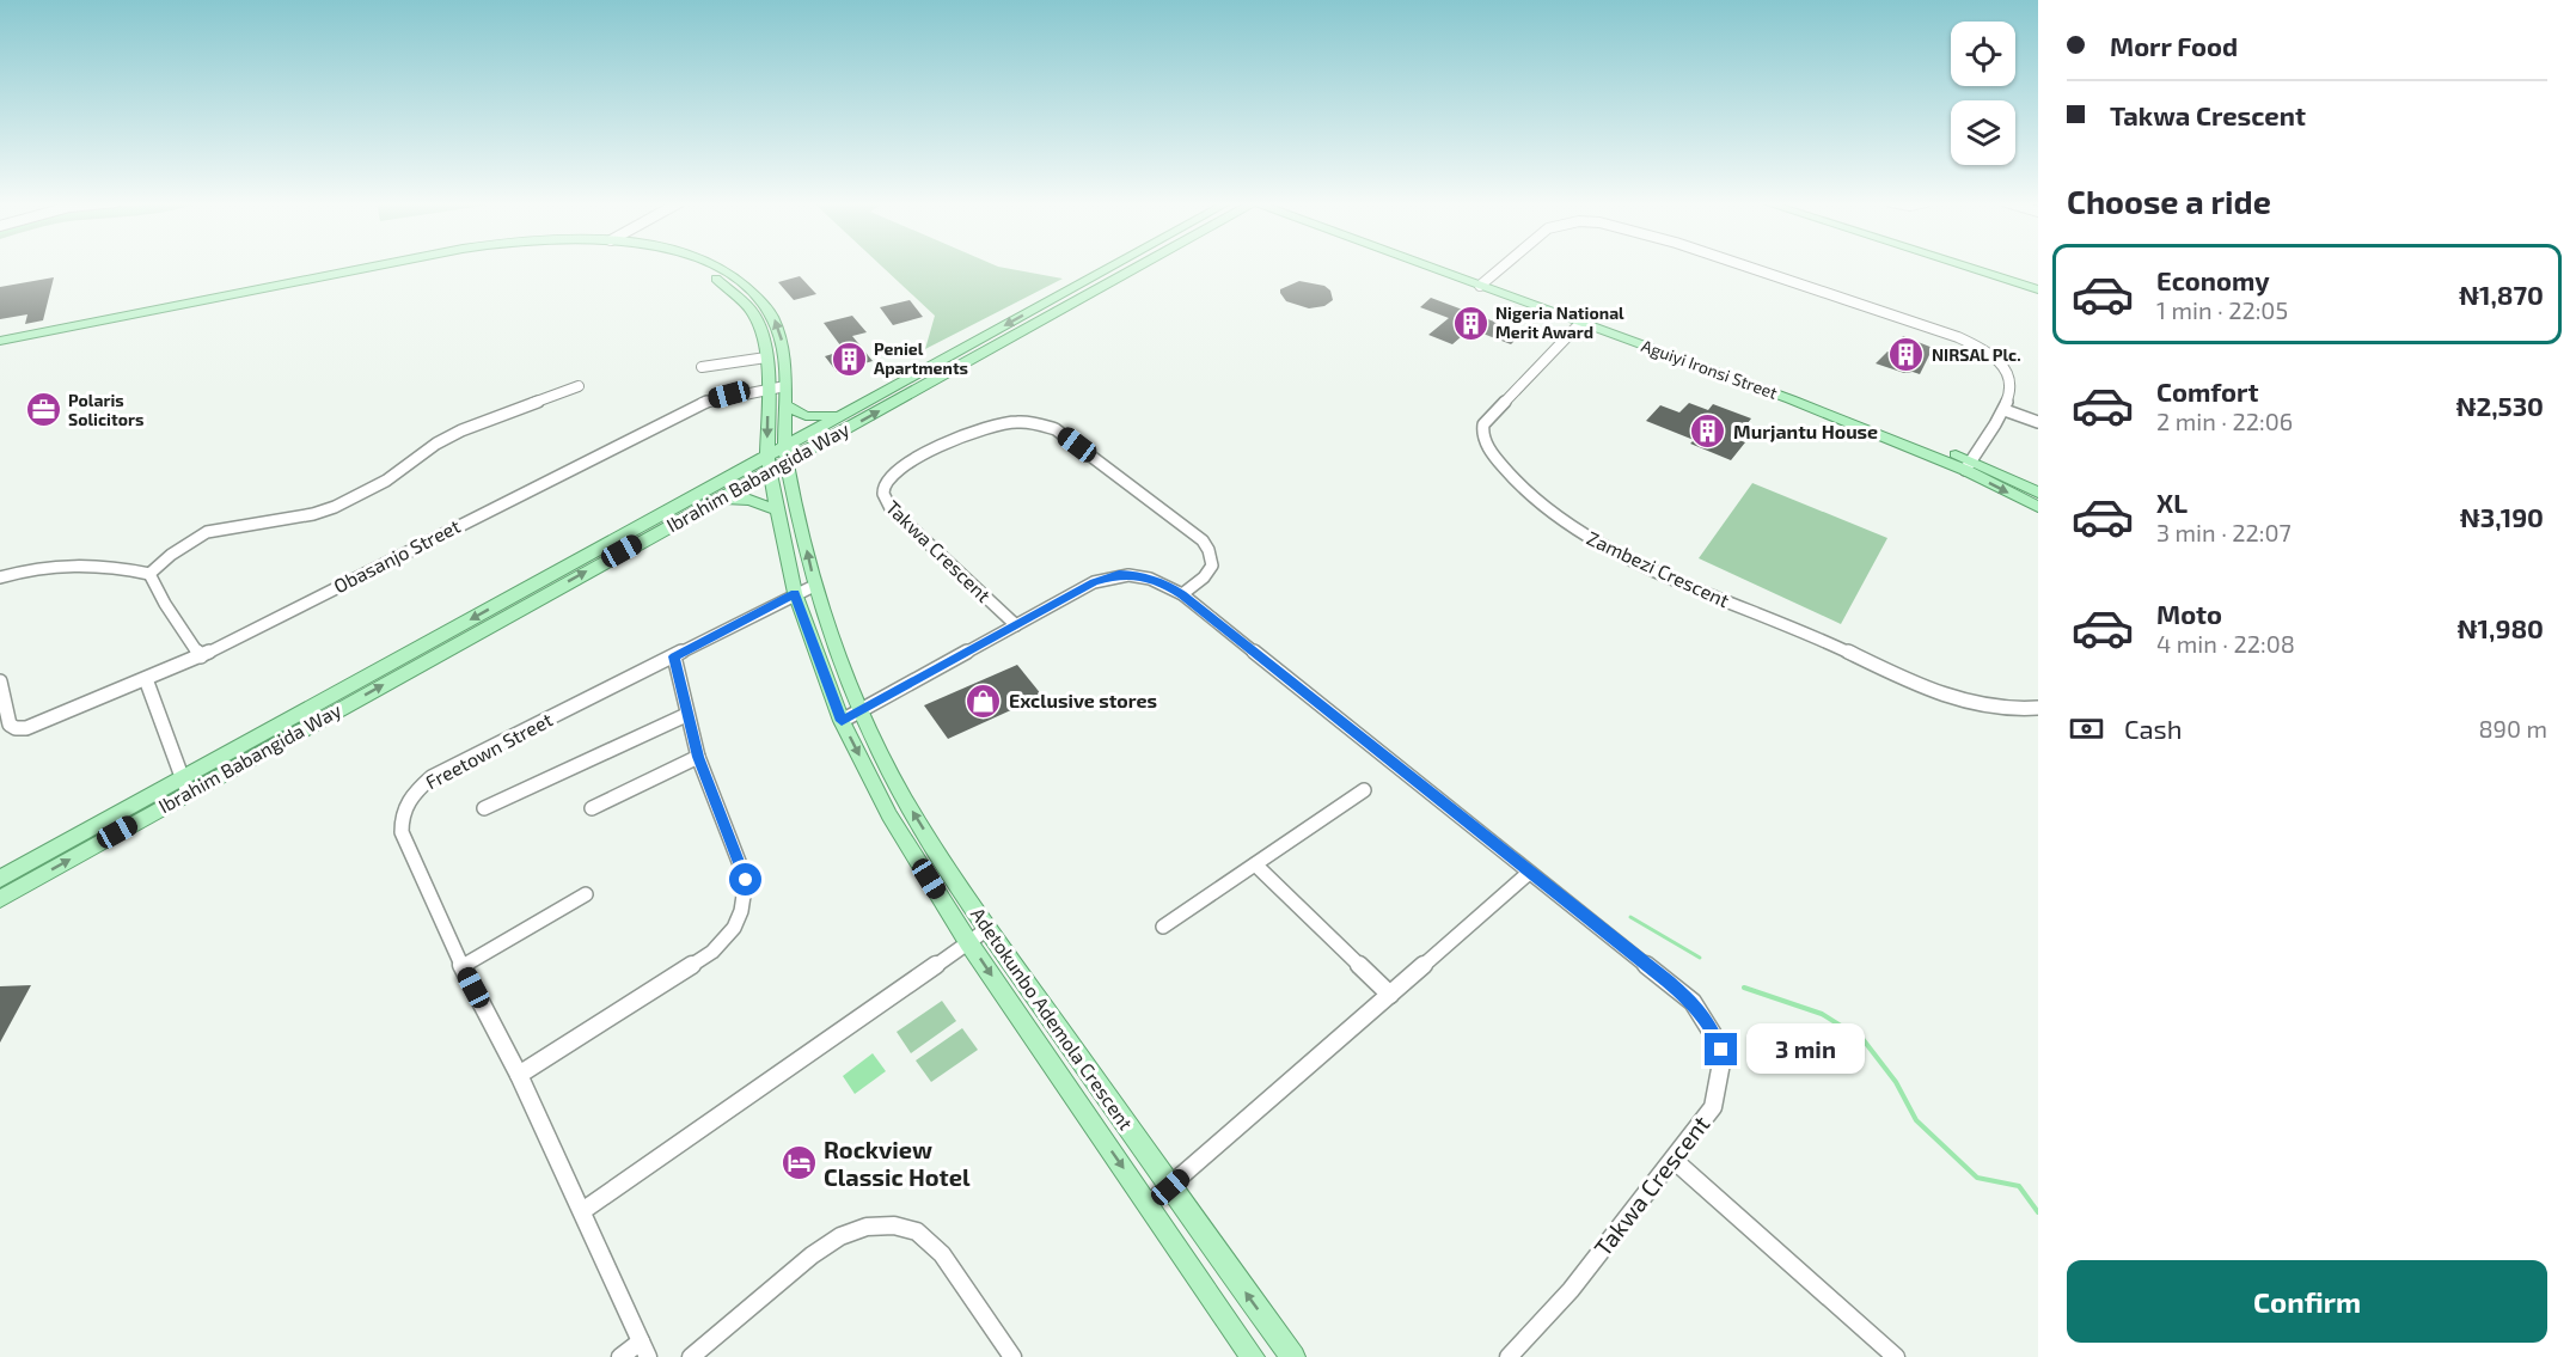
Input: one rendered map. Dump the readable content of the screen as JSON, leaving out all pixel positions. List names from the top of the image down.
{
  "streets": {
    "main road": ["Aguiyi Ironsi Street", "Ibrahim Babangida Way", "Adetokunbo Ademola Crescent"],
    "street": [
      "Takwa Crescent",
      "Obasanjo Street",
      "Zambezi Crescent",
      "Freetown Street"
    ]
  },
  "crossings": [
    ["Aguiyi Ironsi Street", "Zambezi Crescent"],
    ["Ibrahim Babangida Way", "Adetokunbo Ademola Crescent"],
    ["Takwa Crescent", "Adetokunbo Ademola Crescent"],
    ["Obasanjo Street", "Adetokunbo Ademola Crescent"],
    ["Freetown Street", "Adetokunbo Ademola Crescent"]
  ],
  "places": {
    "building": [
      "Nigeria National Merit Award",
      "NIRSAL Plc.",
      "Peniel Apartments",
      "Murjantu House"
    ],
    "office": ["Polaris Solicitors"],
    "shop": ["Exclusive stores"],
    "hotel": ["Rockview Classic Hotel"]
  },
  "page": {
    "banner": ["Morr Food", "Takwa Crescent"],
    "heading": "Choose a ride",
    "list": [
      {
        "name": "Economy",
        "note": "1 min · 22:05",
        "value": "₦1,870"
      },
      {
        "name": "Comfort",
        "note": "2 min · 22:06",
        "value": "₦2,530"
      },
      {
        "name": "XL",
        "note": "3 min · 22:07",
        "value": "₦3,190"
      },
      {
        "name": "Moto",
        "note": "4 min · 22:08",
        "value": "₦1,980"
      }
    ],
    "pay": ["Cash", "890 m"],
    "bubble": "3 min",
    "buttons": "Confirm"
  }
}
